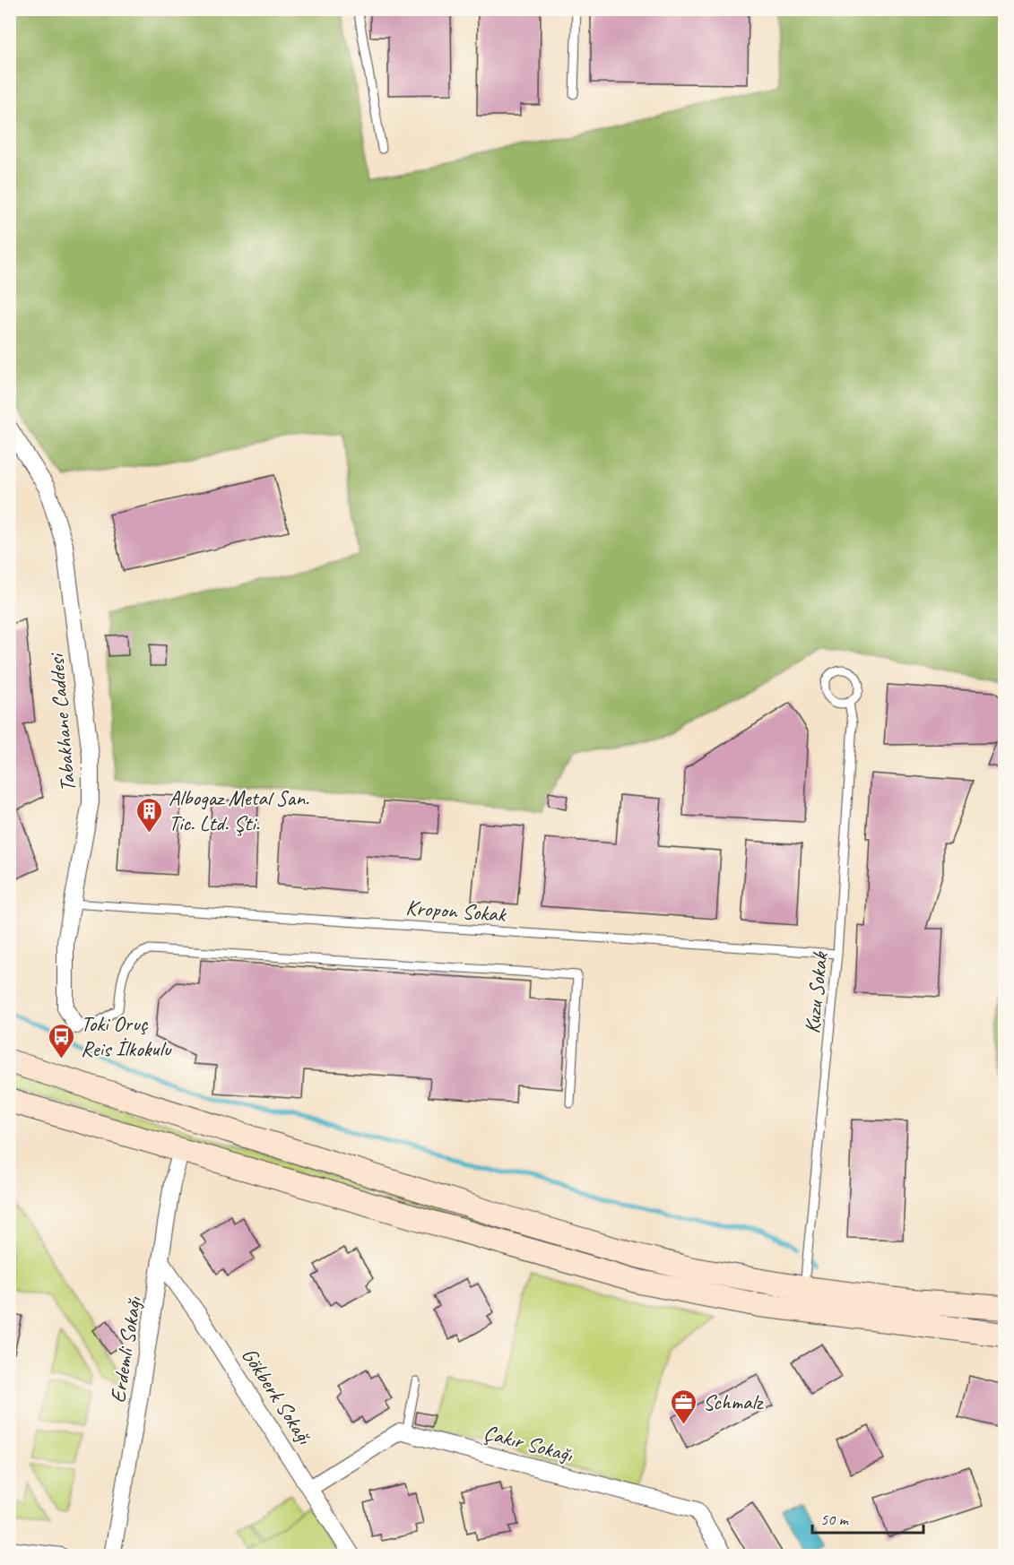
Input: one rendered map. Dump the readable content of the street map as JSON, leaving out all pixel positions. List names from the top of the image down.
{
  "streets": {
    "street": [
      "Tabakhane Caddesi",
      "Erdemli Sokağı",
      "Gökberk Sokağı",
      "Çakır Sokağı"
    ],
    "lane": ["Kropon Sokak", "Kuzu Sokak"]
  },
  "crossings": [
    ["Tabakhane Caddesi", "Kropon Sokak"],
    ["Kropon Sokak", "Kuzu Sokak"],
    ["Erdemli Sokağı", "Gökberk Sokağı"]
  ],
  "places": {
    "building": ["Albogaz Metal San. Tic. Ltd. Şti."],
    "bus stop": ["Toki Oruç Reis İlkokulu"],
    "office": ["Schmalz"]
  },
  "scale_bar": "50 m"
}
